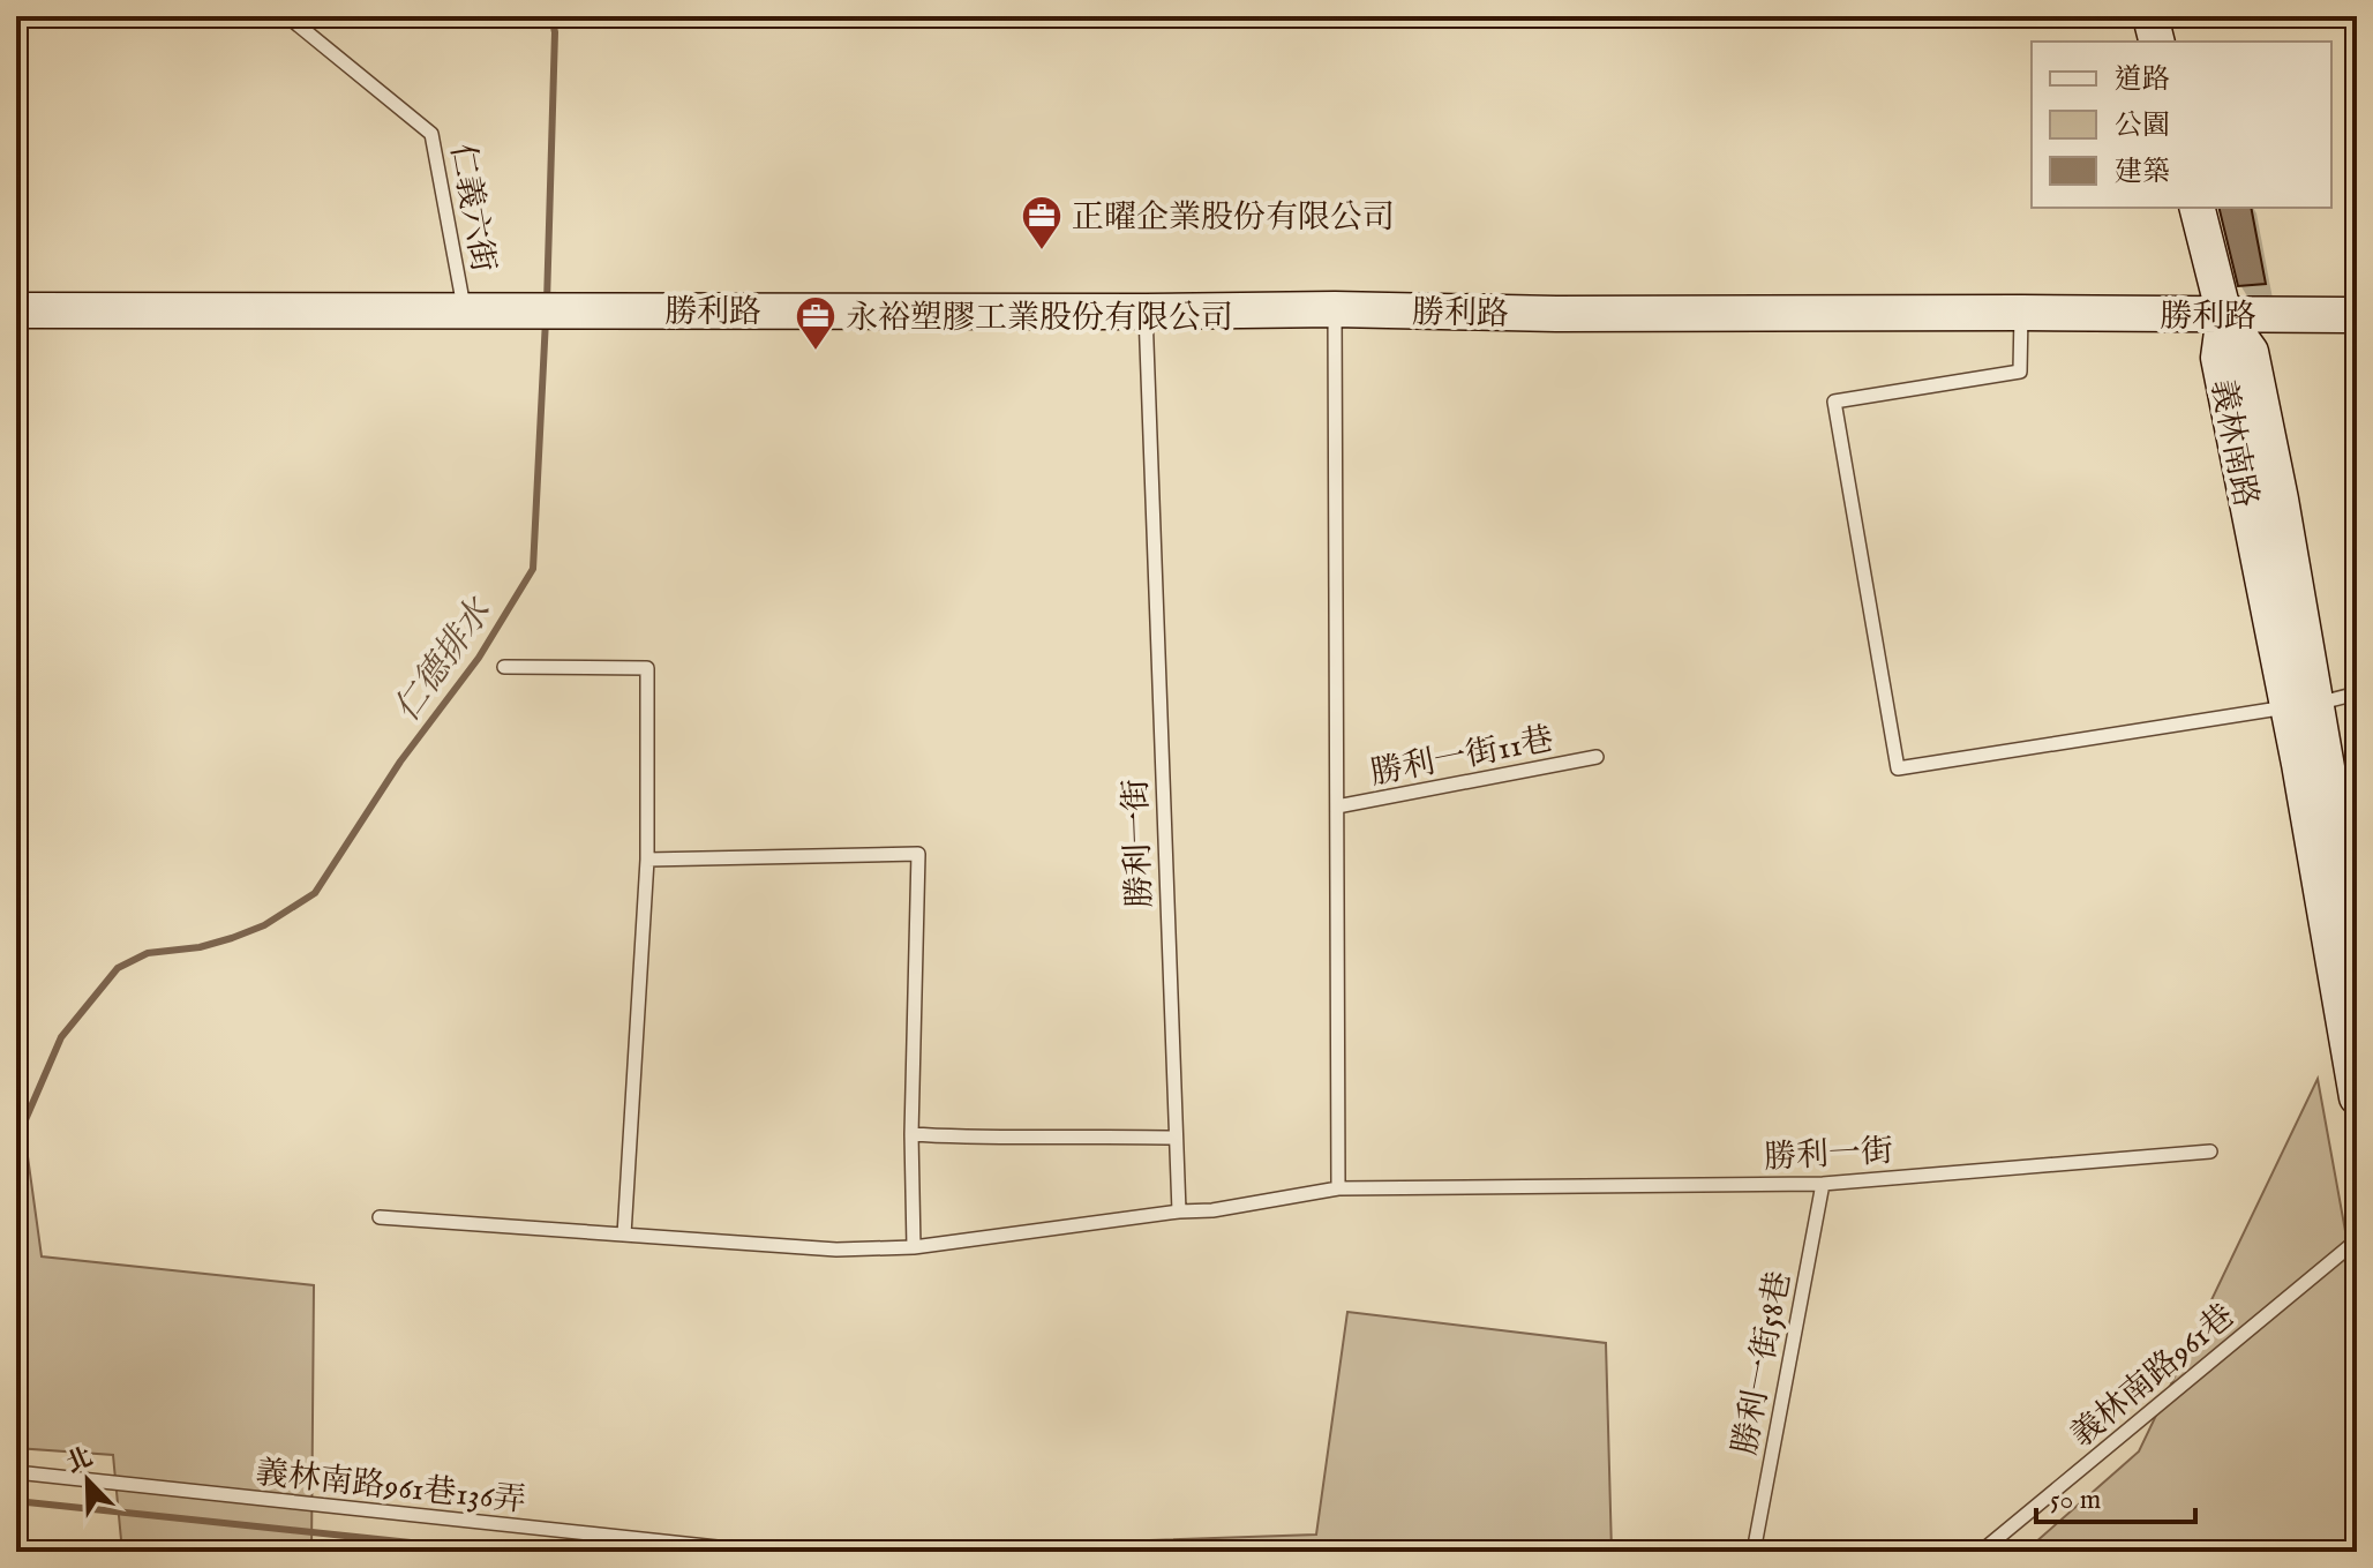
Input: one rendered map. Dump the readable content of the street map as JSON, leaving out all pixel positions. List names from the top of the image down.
{
  "streets": {
    "street": ["勝利路", "義林南路"],
    "lane": [
      "仁義六街",
      "勝利一街11巷",
      "勝利一街",
      "勝利一街58巷",
      "義林南路961巷",
      "義林南路961巷136弄"
    ]
  },
  "crossings": [
    ["仁義六街", "勝利路"],
    ["勝利路", "義林南路"],
    ["勝利路", "勝利一街"],
    ["勝利一街", "勝利一街58巷"]
  ],
  "water": ["仁德排水"],
  "places": {
    "office": ["正曜企業股份有限公司", "永裕塑膠工業股份有限公司"]
  },
  "legend": ["道路", "公園", "建築"],
  "scale_bar": "50 m",
  "north": "top left"
}
